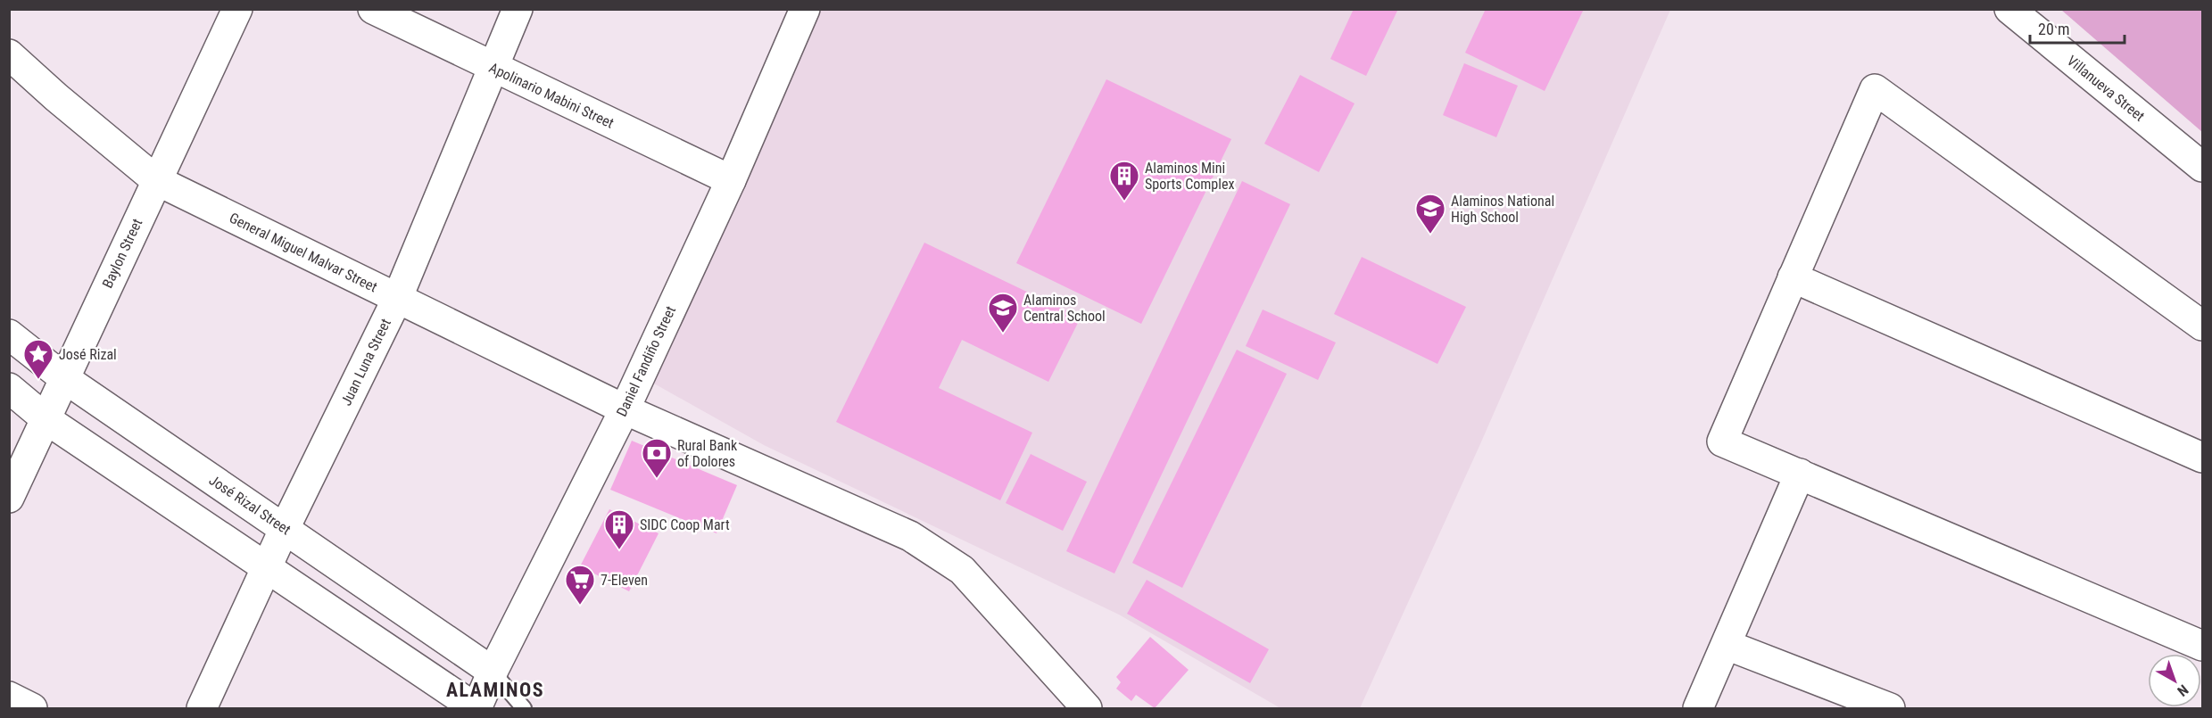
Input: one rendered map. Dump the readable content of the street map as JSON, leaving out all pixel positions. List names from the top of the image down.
{
  "streets": {
    "street": [
      "Villanueva Street",
      "Apolinario Mabini Street",
      "General Miguel Malvar Street",
      "Baylon Street",
      "Daniel Fandiño Street",
      "Juan Luna Street",
      "José Rizal Street"
    ]
  },
  "crossings": [
    ["Apolinario Mabini Street", "Daniel Fandiño Street"],
    ["Apolinario Mabini Street", "Juan Luna Street"],
    ["General Miguel Malvar Street", "Baylon Street"],
    ["General Miguel Malvar Street", "Daniel Fandiño Street"],
    ["General Miguel Malvar Street", "Juan Luna Street"],
    ["Baylon Street", "José Rizal Street"],
    ["Daniel Fandiño Street", "José Rizal Street"],
    ["Juan Luna Street", "José Rizal Street"]
  ],
  "districts": ["ALAMINOS"],
  "places": {
    "building": ["Alaminos Mini Sports Complex", "SIDC Coop Mart"],
    "school or university": ["Alaminos National High School", "Alaminos Central School"],
    "place": ["José Rizal"],
    "bank": ["Rural Bank of Dolores"],
    "supermarket": ["7-Eleven"]
  },
  "scale_bar": "20 m",
  "north": "bottom right"
}
